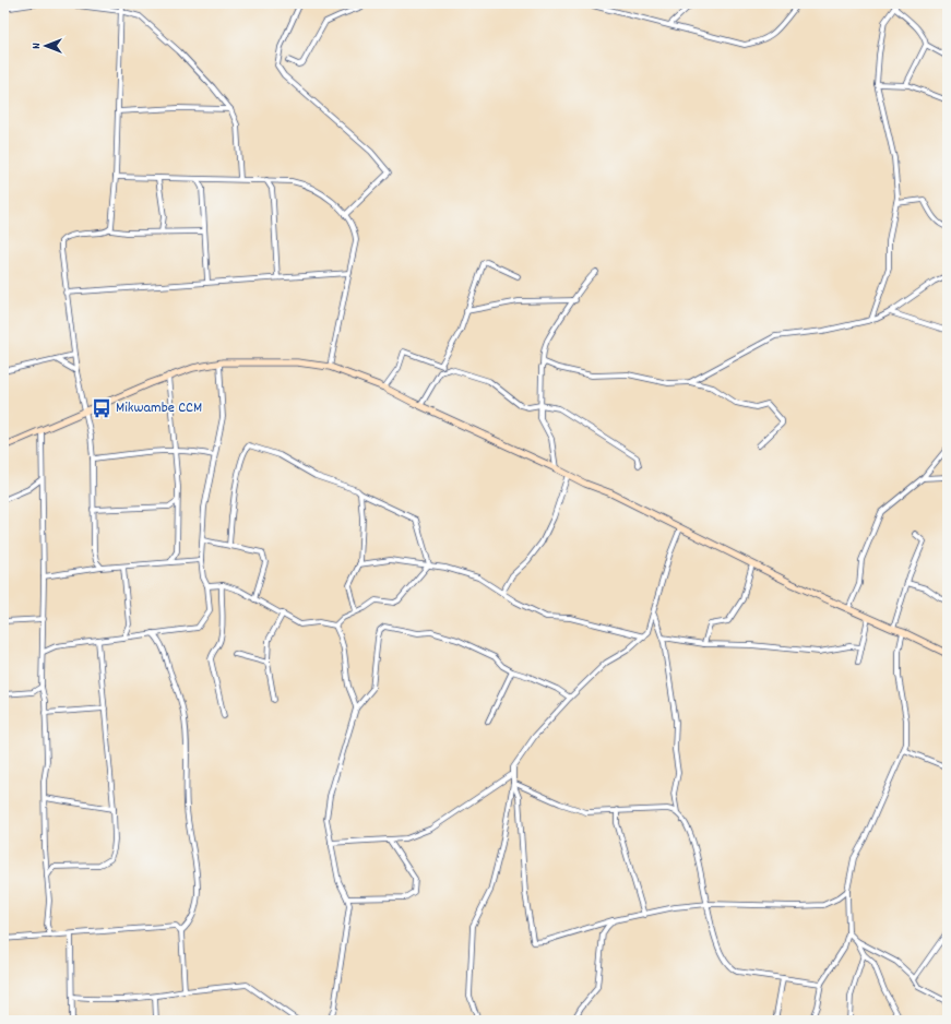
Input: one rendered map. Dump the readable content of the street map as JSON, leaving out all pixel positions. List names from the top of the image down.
{
  "places": {
    "bus stop": ["Mikwambe CCM"]
  },
  "north": "left"
}
